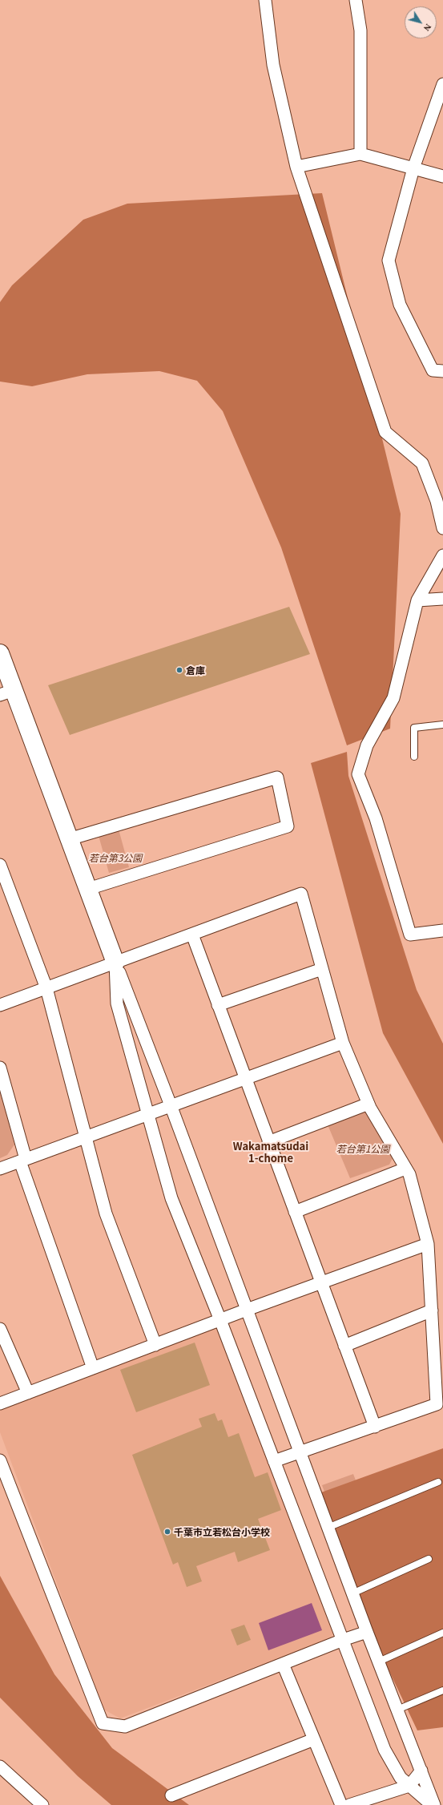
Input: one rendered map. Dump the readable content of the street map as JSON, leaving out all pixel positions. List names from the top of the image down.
{
  "districts": ["Wakamatsudai 1-chome"],
  "parks": ["若台第3公園", "若台第1公園"],
  "places": ["倉庫", "千葉市立若松台小学校"],
  "north": "bottom right"
}
